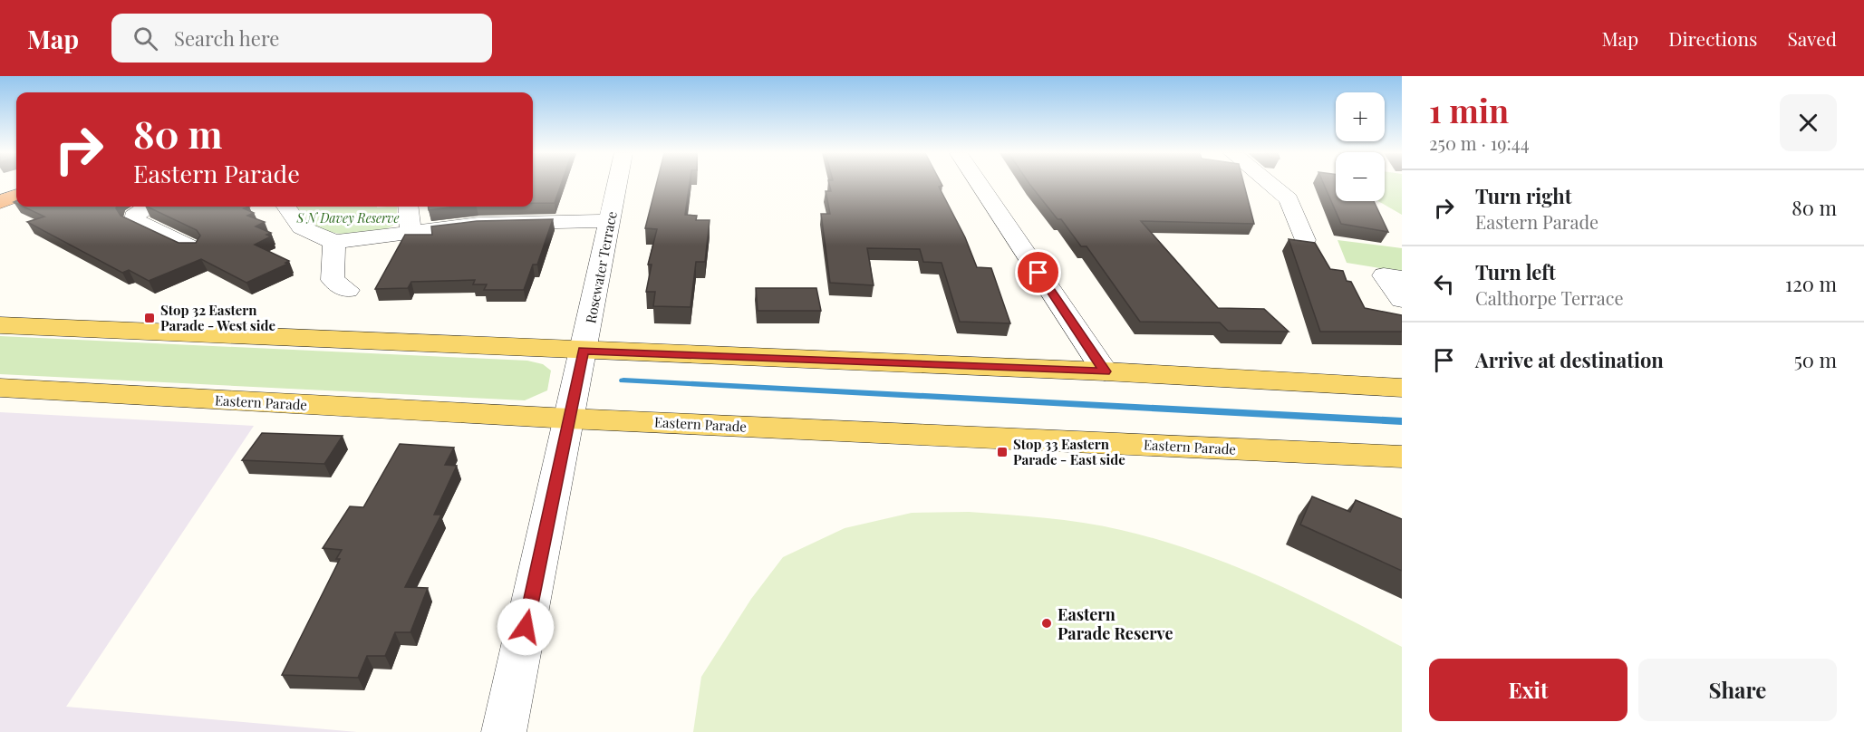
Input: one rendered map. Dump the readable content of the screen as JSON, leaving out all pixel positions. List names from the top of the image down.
{
  "streets": {
    "main road": ["Eastern Parade"],
    "street": ["Rosewater Terrace"]
  },
  "crossings": [
    ["Rosewater Terrace", "Eastern Parade"]
  ],
  "parks": ["S N Davey Reserve"],
  "places": {
    "transit": ["Stop 32 Eastern Parade - West side", "Stop 33 Eastern Parade - East side"],
    "other": ["Eastern Parade Reserve"]
  },
  "page": {
    "header": "Map",
    "search": "Search here",
    "nav": ["Map", "Directions", "Saved"],
    "heading": ["1 min", "250 m · 19:44"],
    "map_buttons": ["+", "−"],
    "turn": ["80 m", "Eastern Parade"],
    "list": [
      {
        "name": "Turn right",
        "note": "Eastern Parade",
        "value": "80 m"
      },
      {
        "name": "Turn left",
        "note": "Calthorpe Terrace",
        "value": "120 m"
      },
      {
        "name": "Arrive at destination",
        "value": "50 m"
      }
    ],
    "buttons": ["Exit", "Share"]
  }
}
